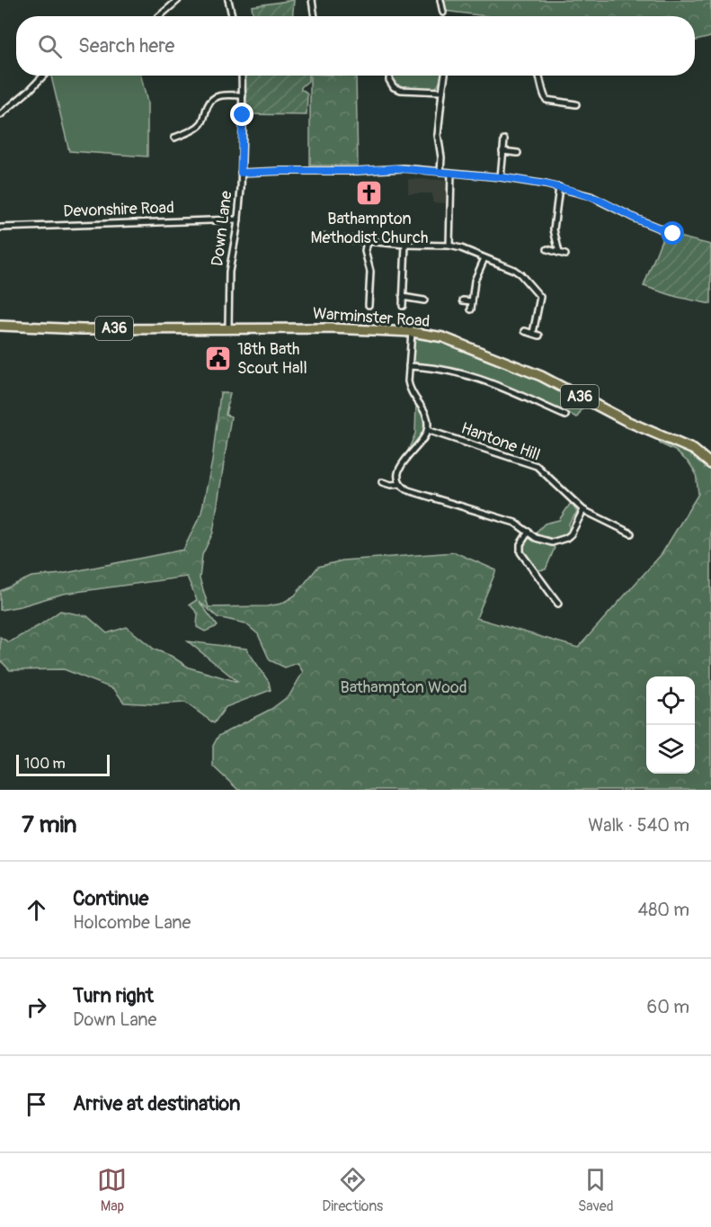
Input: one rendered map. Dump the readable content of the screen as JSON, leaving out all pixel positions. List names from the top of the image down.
{
  "streets": {
    "highway": ["Warminster Road", "A36"],
    "street": ["Devonshire Road", "Down Lane", "Hantone Hill"]
  },
  "crossings": [
    ["Devonshire Road", "Down Lane"],
    ["Down Lane", "Warminster Road"]
  ],
  "parks": ["Bathampton Wood"],
  "places": {
    "church": ["Bathampton Methodist Church"],
    "public building": ["18th Bath Scout Hall"]
  },
  "scale_bar": "100 m",
  "page": {
    "search": "Search here",
    "scale": "100 m",
    "heading": ["7 min", "Walk · 540 m"],
    "list": [
      ["Continue", "Holcombe Lane", "480 m"],
      ["Turn right", "Down Lane", "60 m"],
      "Arrive at destination"
    ],
    "nav": ["Map", "Directions", "Saved"]
  }
}
